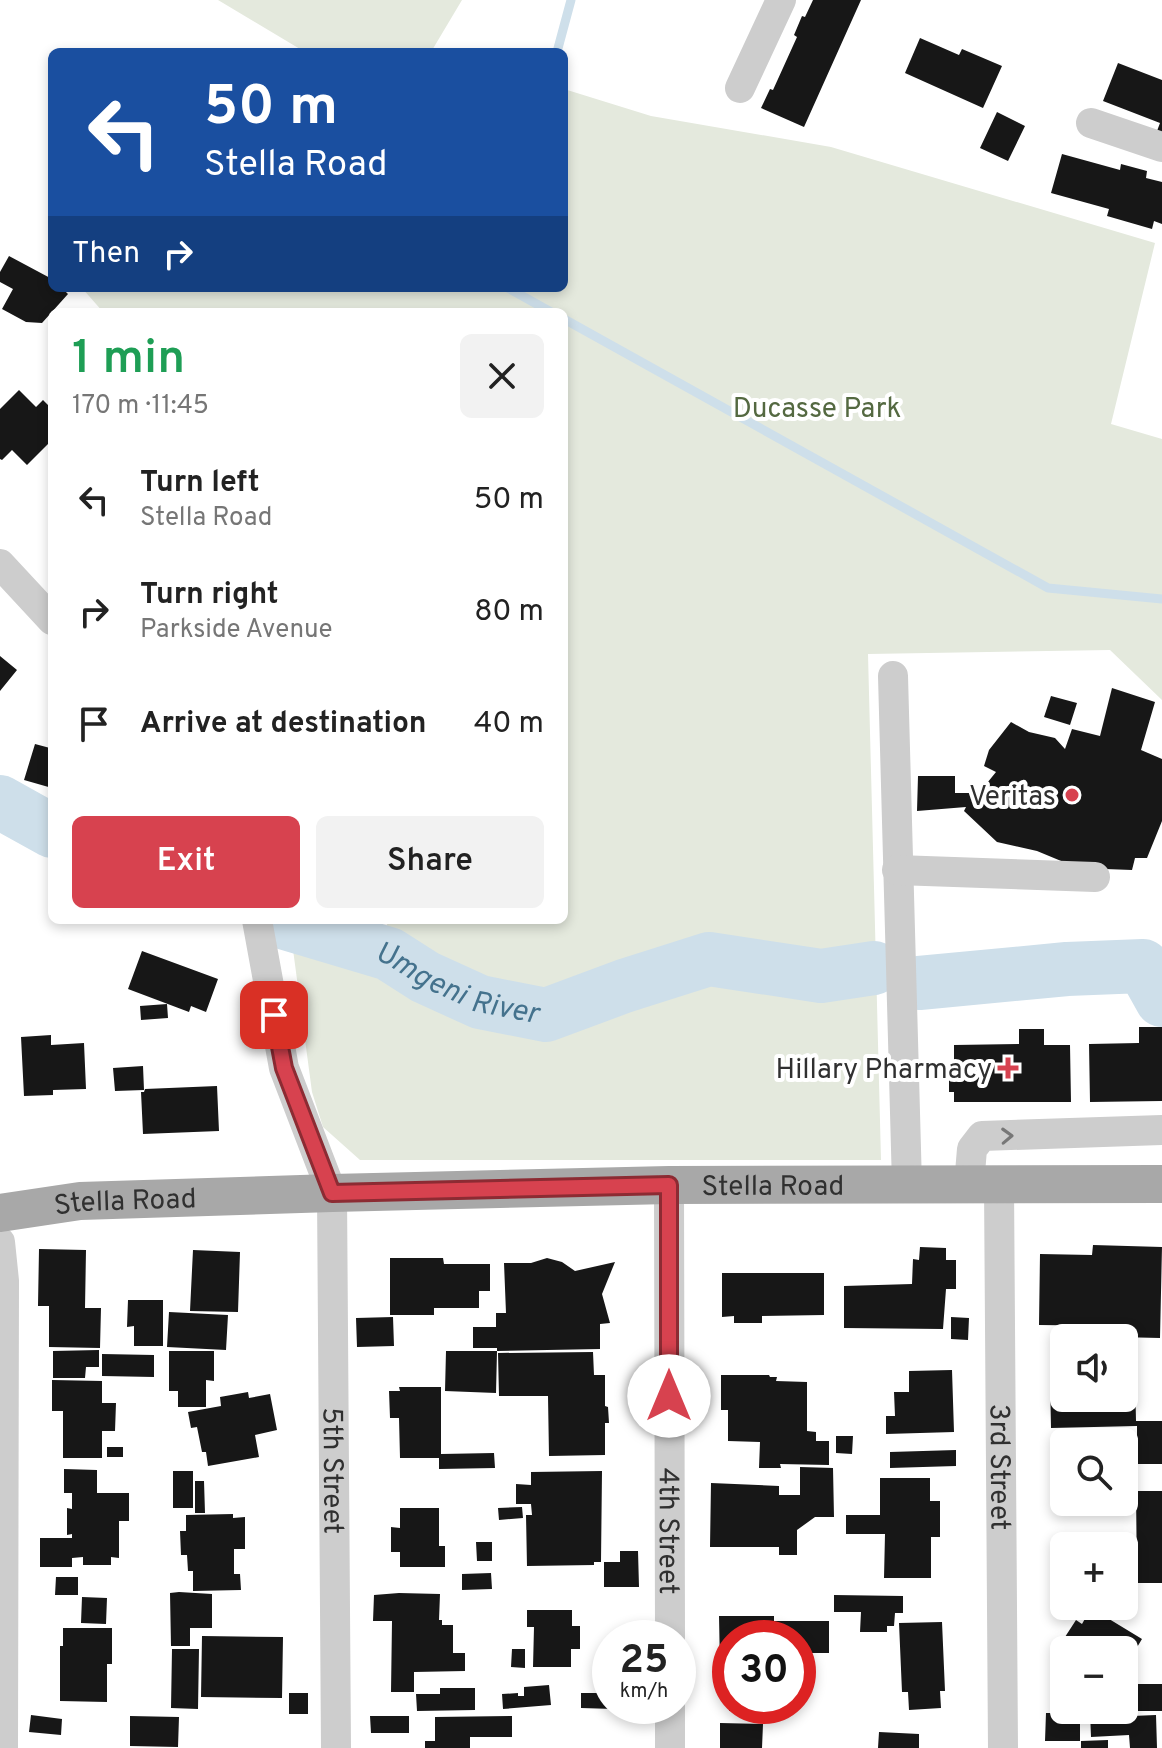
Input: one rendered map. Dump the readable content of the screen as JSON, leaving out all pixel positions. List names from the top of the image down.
{
  "streets": {
    "main road": ["Stella Road"],
    "street": ["3rd Street", "5th Street", "4th Street"]
  },
  "crossings": [
    ["Stella Road", "3rd Street"],
    ["Stella Road", "5th Street"],
    ["Stella Road", "4th Street"]
  ],
  "water": ["Umgeni River"],
  "parks": ["Ducasse Park"],
  "places": {
    "other": ["Veritas"],
    "health": ["Hillary Pharmacy"]
  },
  "page": {
    "turn": ["50 m", "Stella Road"],
    "then": "Then",
    "heading": ["1 min", "170 m · 11:45"],
    "list": [
      {
        "name": "Turn left",
        "note": "Stella Road",
        "value": "50 m"
      },
      {
        "name": "Turn right",
        "note": "Parkside Avenue",
        "value": "80 m"
      },
      {
        "name": "Arrive at destination",
        "value": "40 m"
      }
    ],
    "buttons": ["Exit", "Share"],
    "map_buttons": ["+", "−"],
    "speed": "25 km/h",
    "limit": "30"
  }
}
